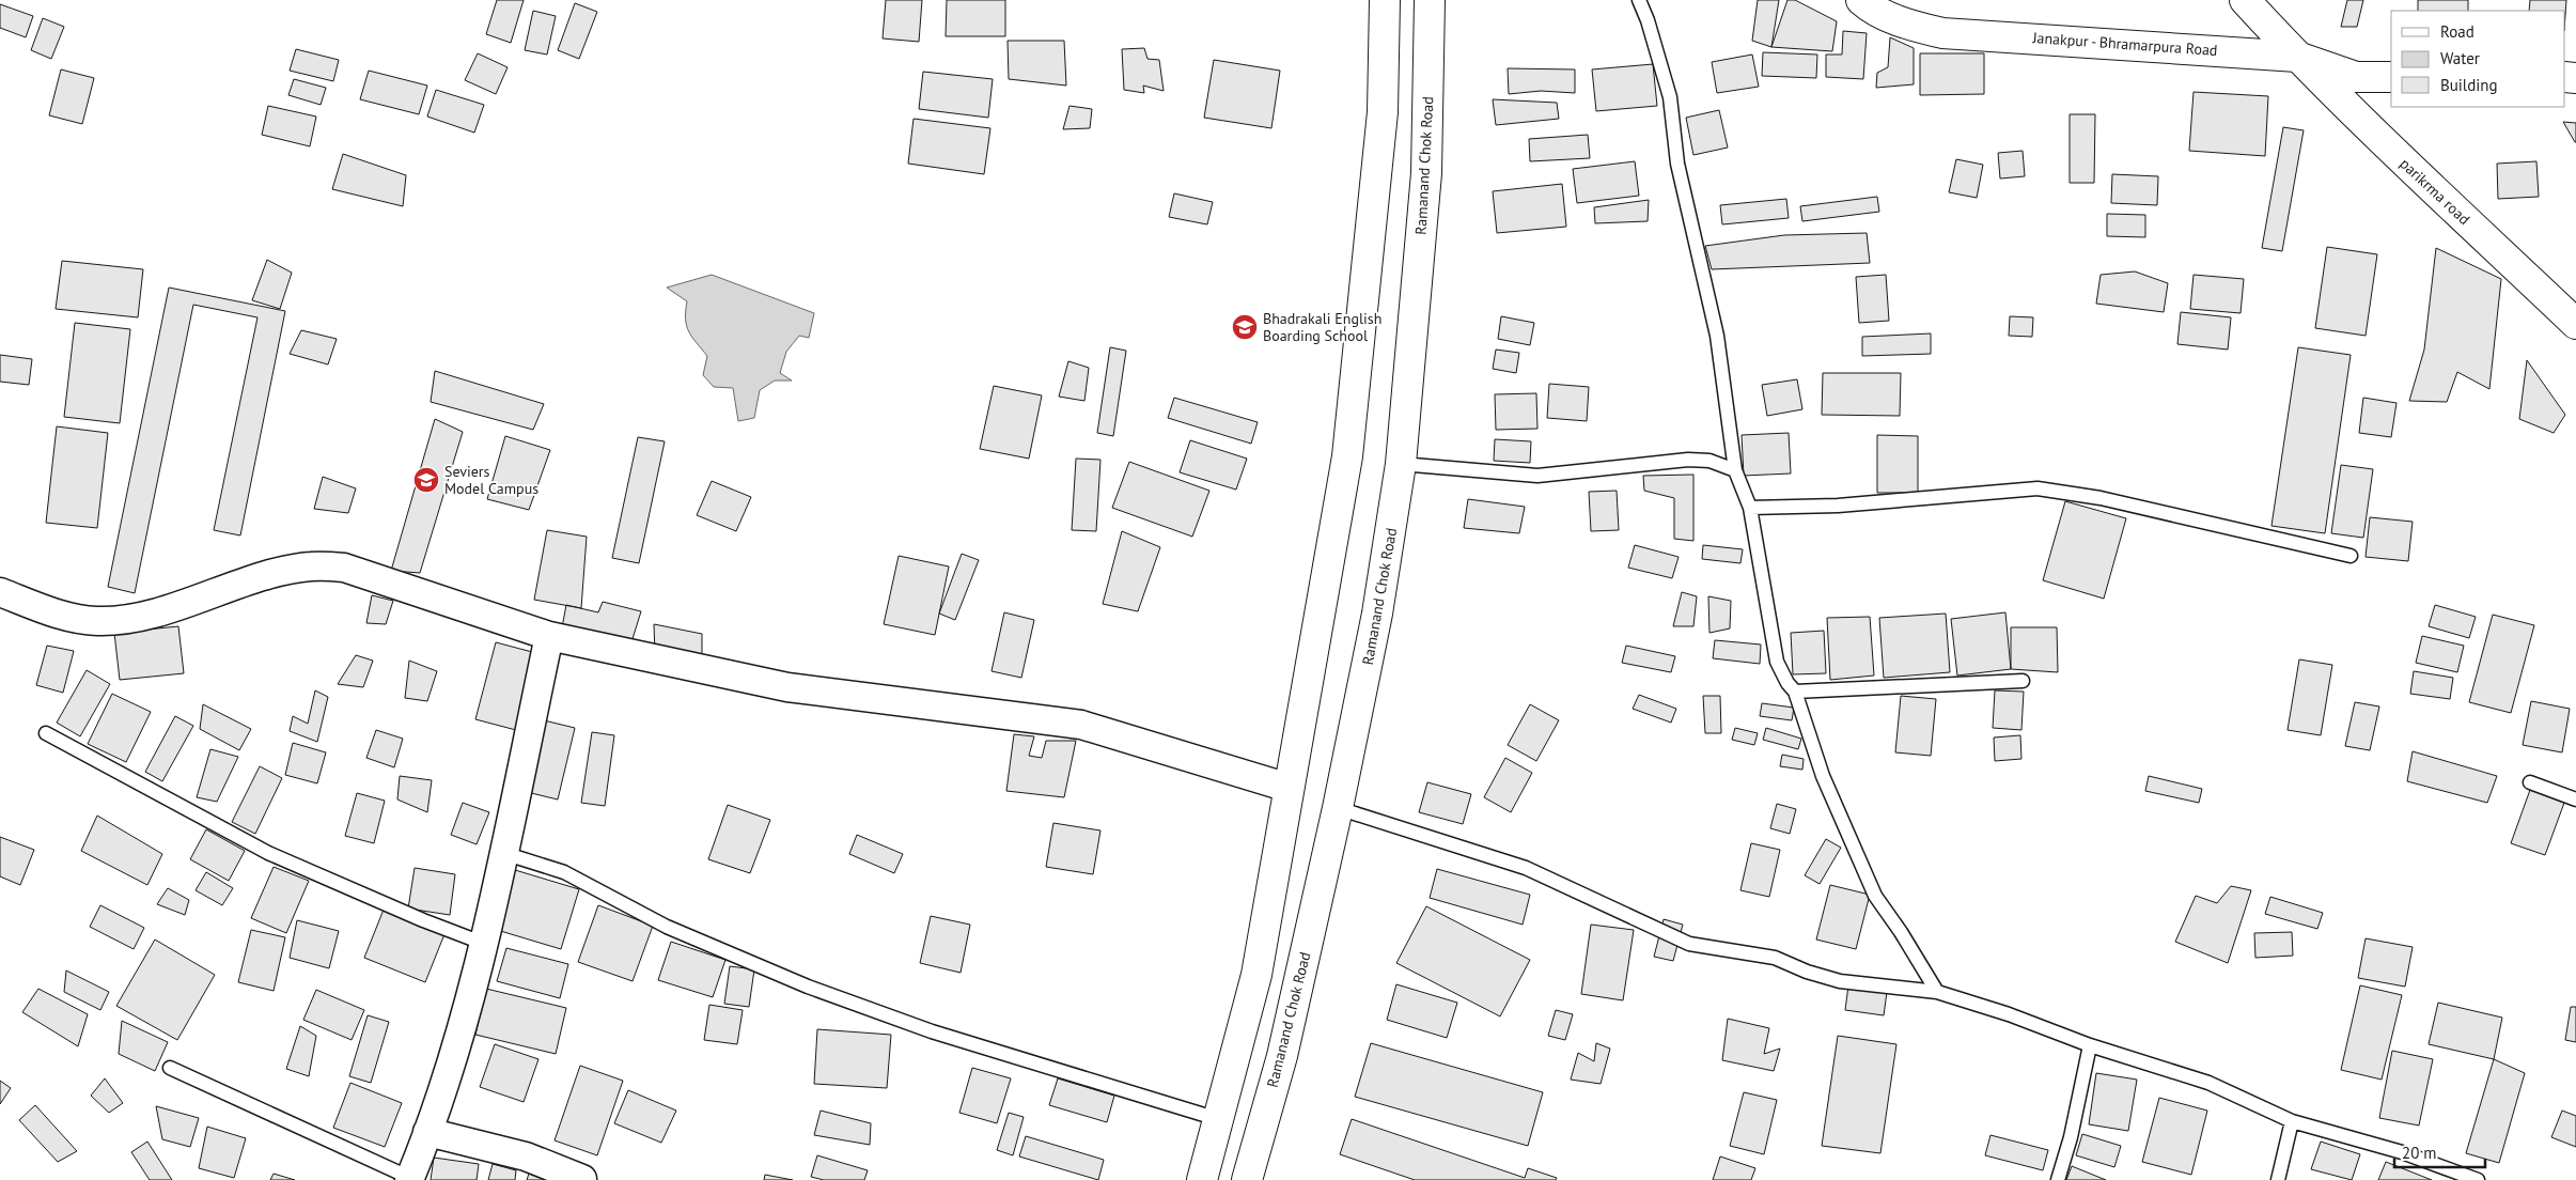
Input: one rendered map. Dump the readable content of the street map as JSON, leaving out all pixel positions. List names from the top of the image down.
{
  "streets": {
    "main road": ["Janakpur - Bhramarpura Road", "Ramanand Chok Road", "parikrma road"]
  },
  "crossings": [
    ["Janakpur - Bhramarpura Road", "parikrma road"]
  ],
  "places": {
    "school or university": ["Bhadrakali English Boarding School", "Seviers Model Campus"]
  },
  "legend": ["Road", "Water", "Building"],
  "scale_bar": "20 m"
}
